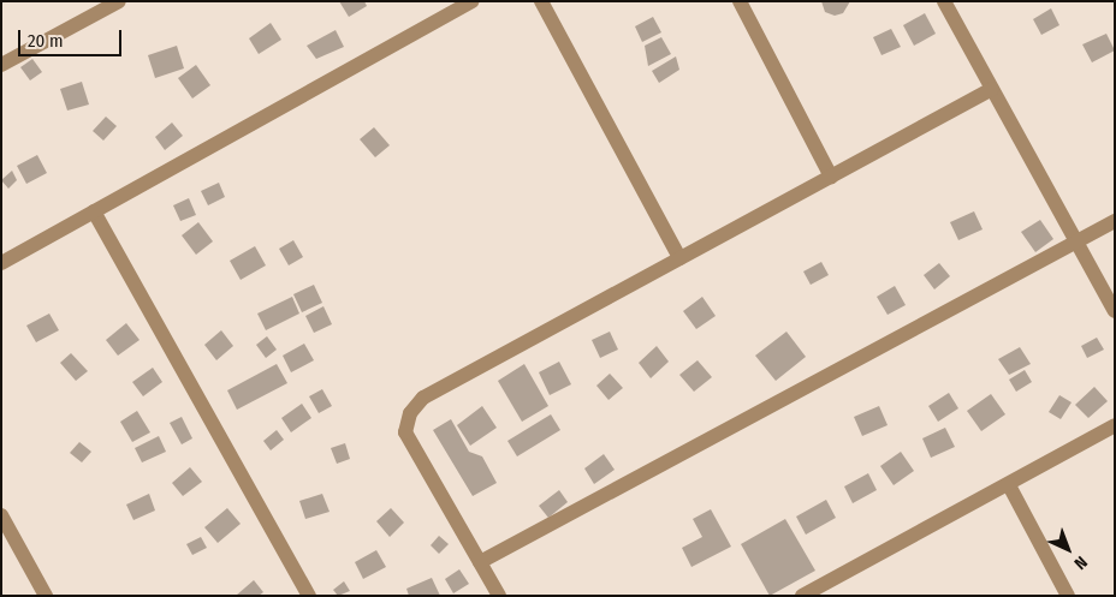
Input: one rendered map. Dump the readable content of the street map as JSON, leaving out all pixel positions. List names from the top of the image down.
{
  "scale_bar": "20 m",
  "north": "bottom right"
}
